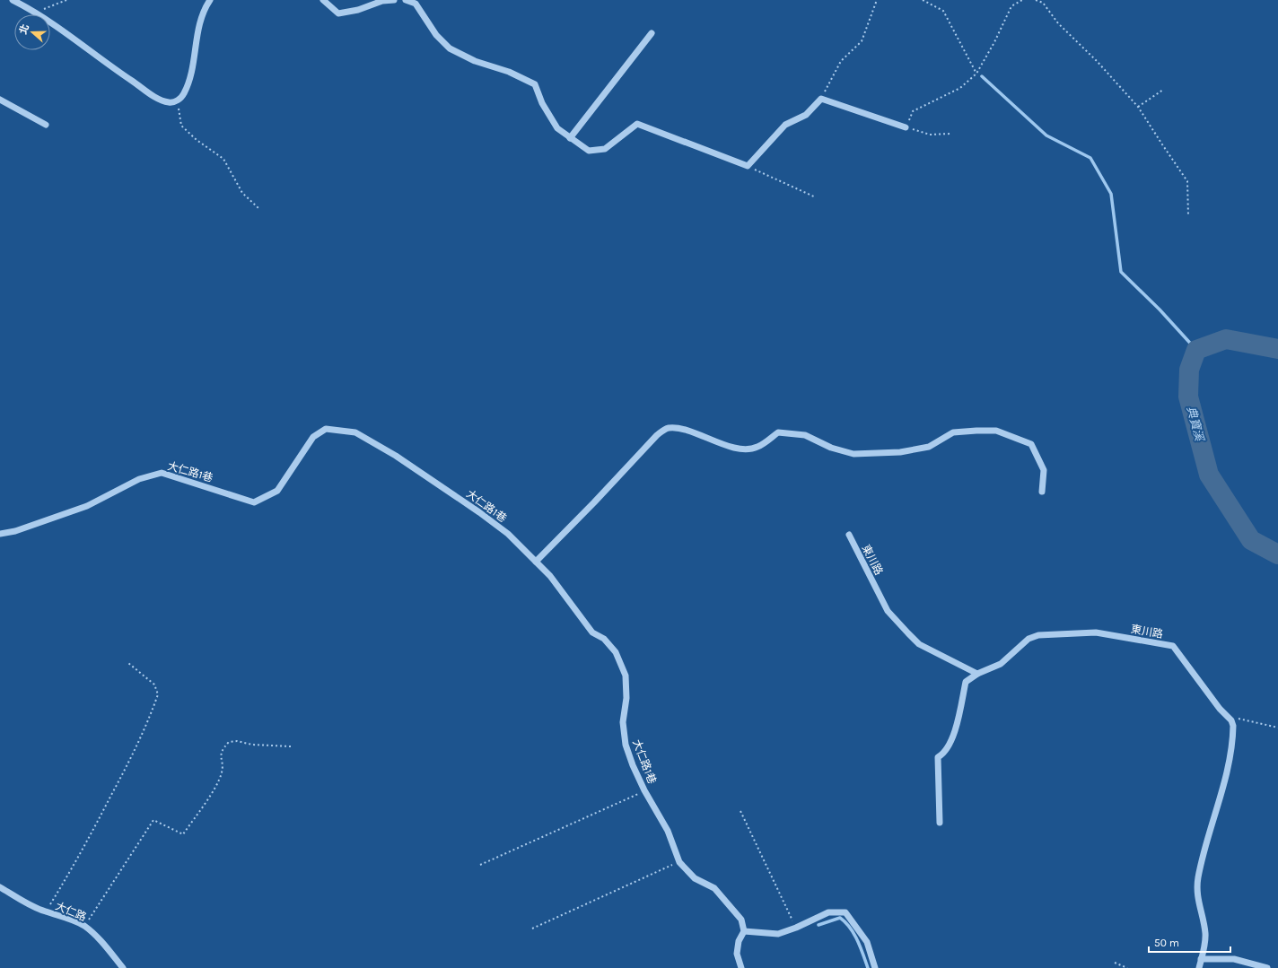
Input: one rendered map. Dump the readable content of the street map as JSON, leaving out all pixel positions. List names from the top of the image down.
{
  "streets": {
    "lane": ["大仁路1巷", "東川路", "大仁路"]
  },
  "water": ["典寶溪"],
  "scale_bar": "50 m",
  "north": "left"
}
